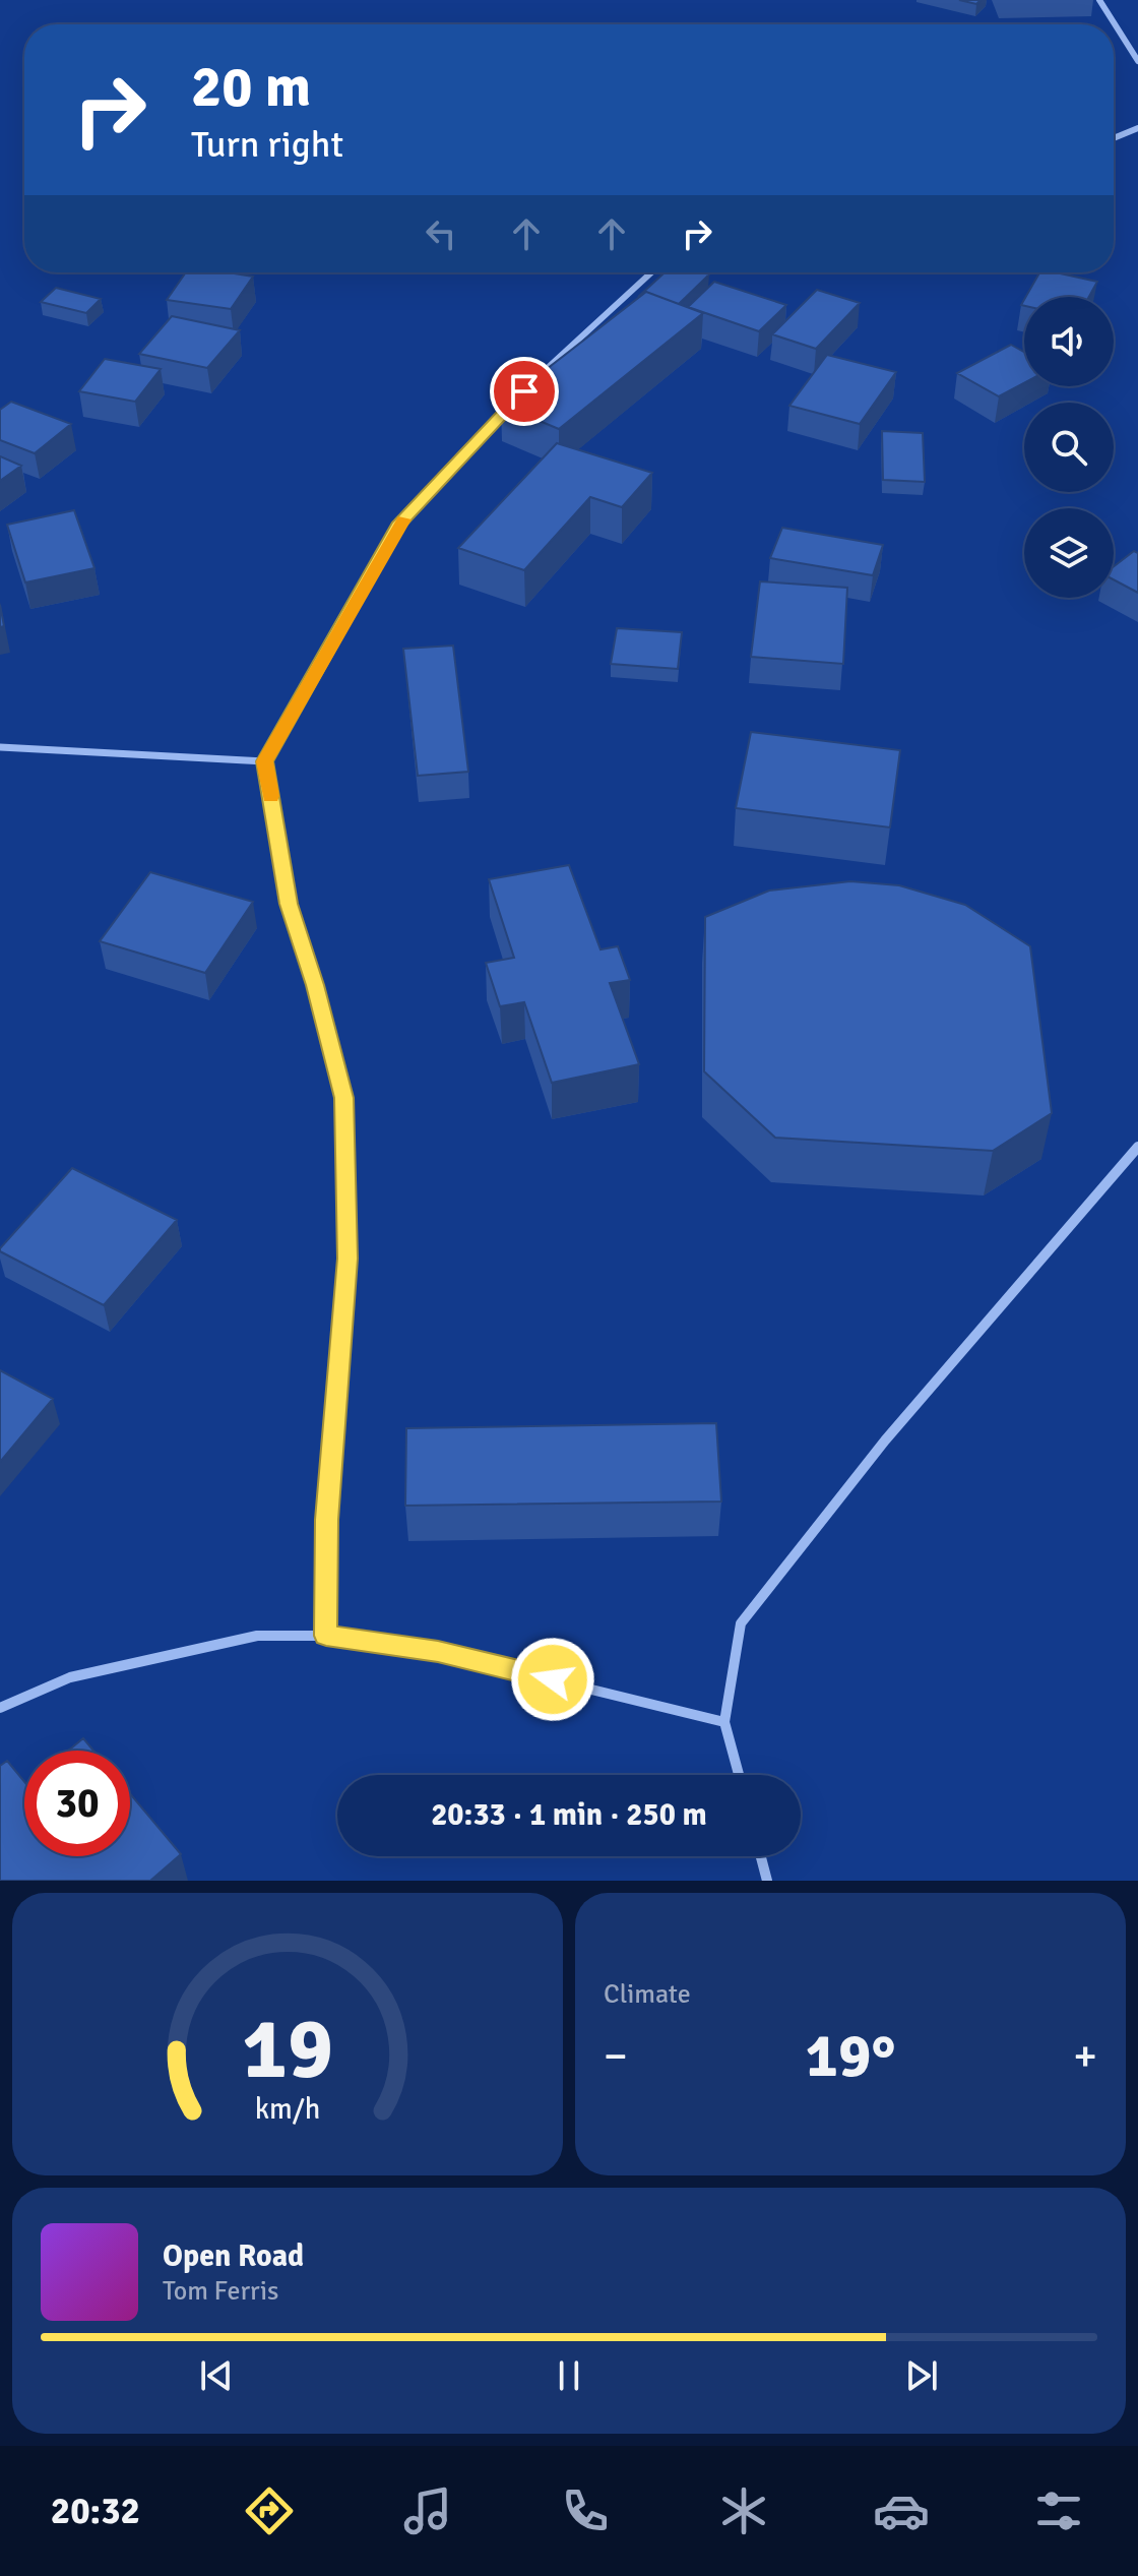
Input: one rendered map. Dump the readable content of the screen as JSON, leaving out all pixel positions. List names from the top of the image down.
{
  "page": {
    "turn": ["20 m", "Turn right"],
    "limit": "30",
    "trip": "20:33 · 1 min · 250 m",
    "tile": "Climate",
    "heat": ["−", "19°", "+"],
    "song": ["Open Road", "Tom Ferris"],
    "tabs": "20:32",
    "gauge": ["19", "km/h"]
  }
}
